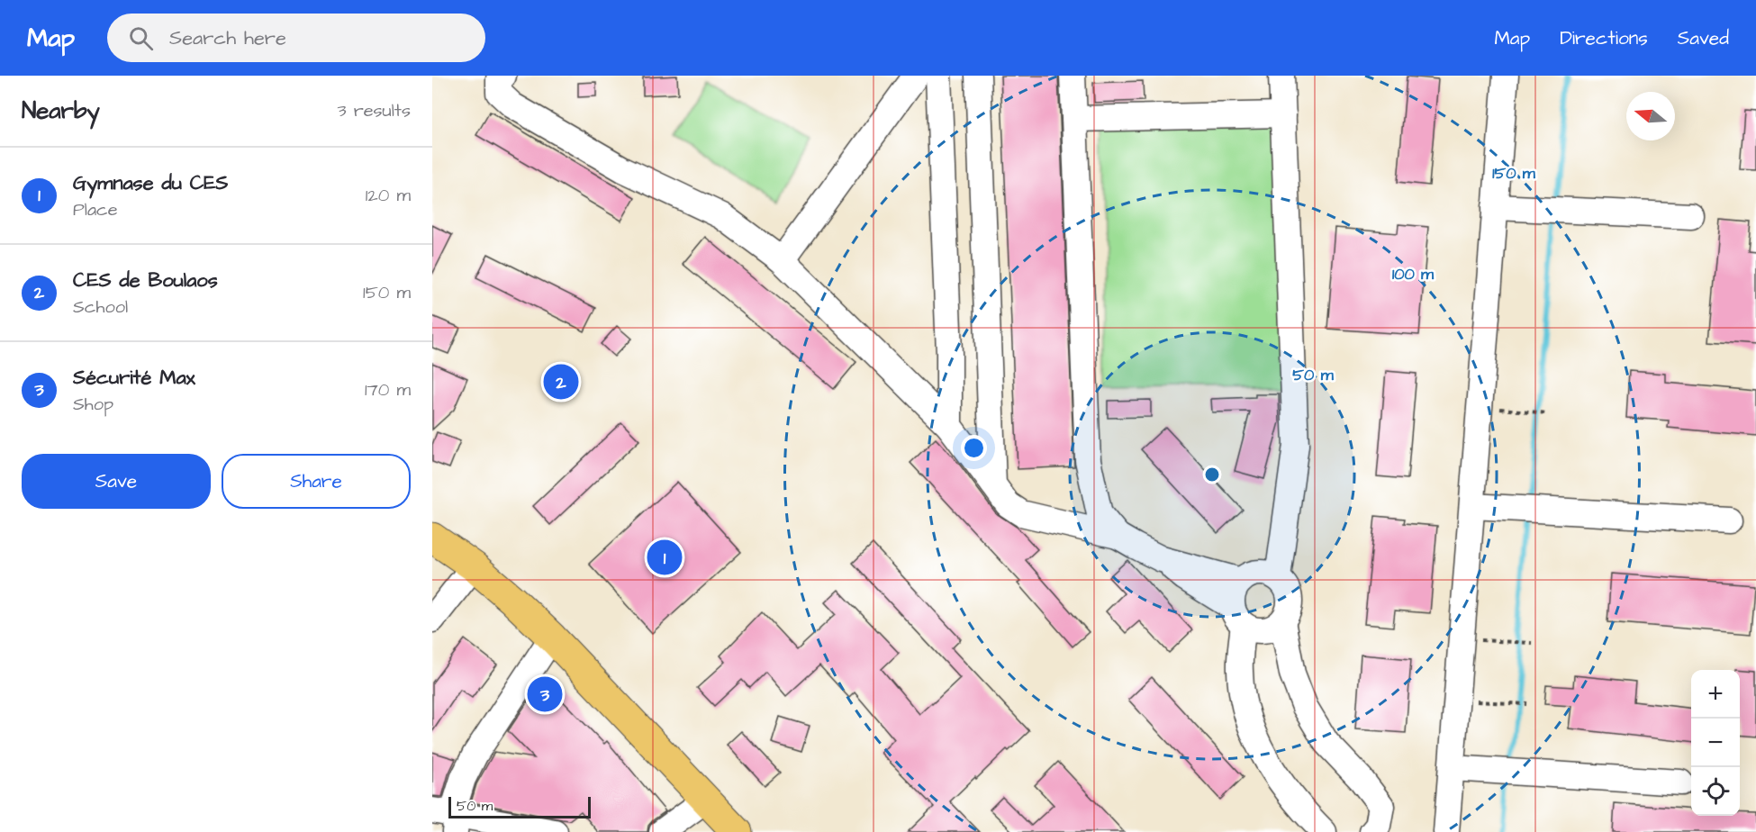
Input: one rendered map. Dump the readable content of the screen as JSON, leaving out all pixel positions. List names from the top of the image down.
{
  "scale_bar": "50 m",
  "north": "left",
  "page": {
    "header": "Map",
    "search": "Search here",
    "nav": ["Map", "Directions", "Saved"],
    "heading": ["Nearby", "3 results"],
    "list": [
      {
        "mark": "1",
        "name": "Gymnase du CES",
        "note": "Place",
        "value": "120 m"
      },
      {
        "mark": "2",
        "name": "CES de Boulaos",
        "note": "School",
        "value": "150 m"
      },
      {
        "mark": "3",
        "name": "Sécurité Max",
        "note": "Shop",
        "value": "170 m"
      }
    ],
    "pins": ["2", "1", "3"],
    "buttons": ["Save", "Share"],
    "map_buttons": ["+", "−"],
    "scale": "50 m"
  },
  "rings": ["150 m", "100 m", "50 m"]
}
